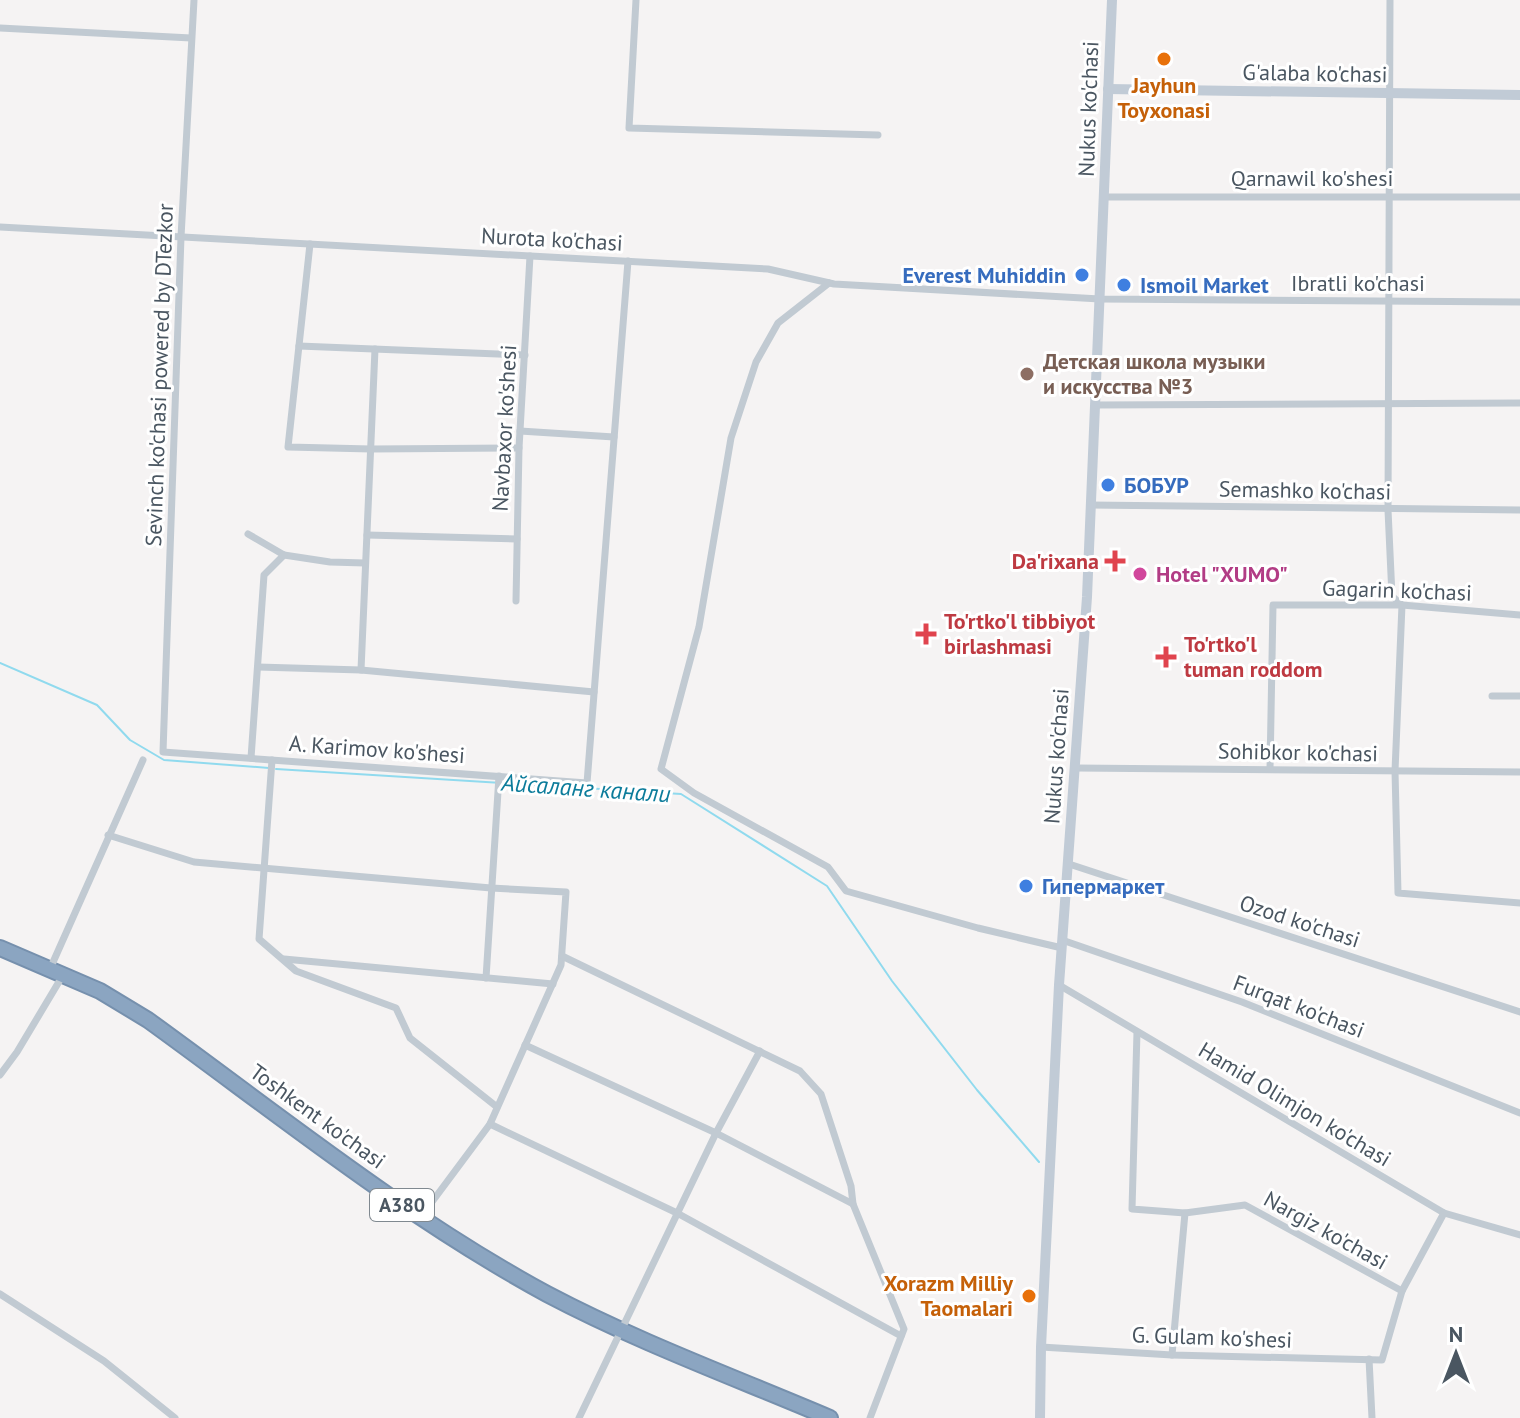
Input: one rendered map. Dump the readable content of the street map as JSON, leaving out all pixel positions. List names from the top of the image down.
{
  "streets": {
    "highway": ["Toshkent ko'chasi", "A380"],
    "main road": ["G'alaba ko'chasi", "Nukus ko'chasi"],
    "street": [
      "Qarnawil ko'shesi",
      "Nurota ko'chasi",
      "Ibratli ko'chasi",
      "Sevinch ko'chasi powered by DTezkor",
      "Navbaxor ko'shesi",
      "Semashko ko'chasi",
      "Gagarin ko'chasi",
      "A. Karimov ko'shesi",
      "Sohibkor ko'chasi",
      "Ozod ko'chasi",
      "Furqat ko'chasi",
      "Hamid Olimjon ko'chasi",
      "Nargiz ko'chasi",
      "G. Gulam ko'shesi"
    ]
  },
  "crossings": [
    ["G'alaba ko'chasi", "Nukus ko'chasi"],
    ["Nukus ko'chasi", "Qarnawil ko'shesi"],
    ["Nukus ko'chasi", "Nurota ko'chasi"],
    ["Nukus ko'chasi", "Ibratli ko'chasi"],
    ["Nukus ko'chasi", "Semashko ko'chasi"],
    ["Nukus ko'chasi", "Sohibkor ko'chasi"],
    ["Nukus ko'chasi", "Ozod ko'chasi"],
    ["Nukus ko'chasi", "Furqat ko'chasi"],
    ["Nukus ko'chasi", "Hamid Olimjon ko'chasi"],
    ["Nukus ko'chasi", "G. Gulam ko'shesi"],
    ["Nurota ko'chasi", "Ibratli ko'chasi"],
    ["Nurota ko'chasi", "Sevinch ko'chasi powered by DTezkor"],
    ["Nurota ko'chasi", "Navbaxor ko'shesi"],
    ["Nurota ko'chasi", "Furqat ko'chasi"],
    ["Sevinch ko'chasi powered by DTezkor", "A. Karimov ko'shesi"],
    ["Gagarin ko'chasi", "Sohibkor ko'chasi"],
    ["Hamid Olimjon ko'chasi", "Nargiz ko'chasi"],
    ["Nargiz ko'chasi", "G. Gulam ko'shesi"]
  ],
  "water": ["Айсаланг канали"],
  "places": {
    "other": [
      "Jayhun Toyxonasi",
      "Everest Muhiddin",
      "Ismoil Market",
      "Детская школа музыки и искусства №3",
      "БОБУР",
      "Hotel \"XUMO\"",
      "Гипермаркет",
      "Xorazm Milliy Taomalari"
    ],
    "health": ["Da'rixana", "To'rtko'l tibbiyot birlashmasi", "To'rtko'l tuman roddom"]
  },
  "north": "top"
}
